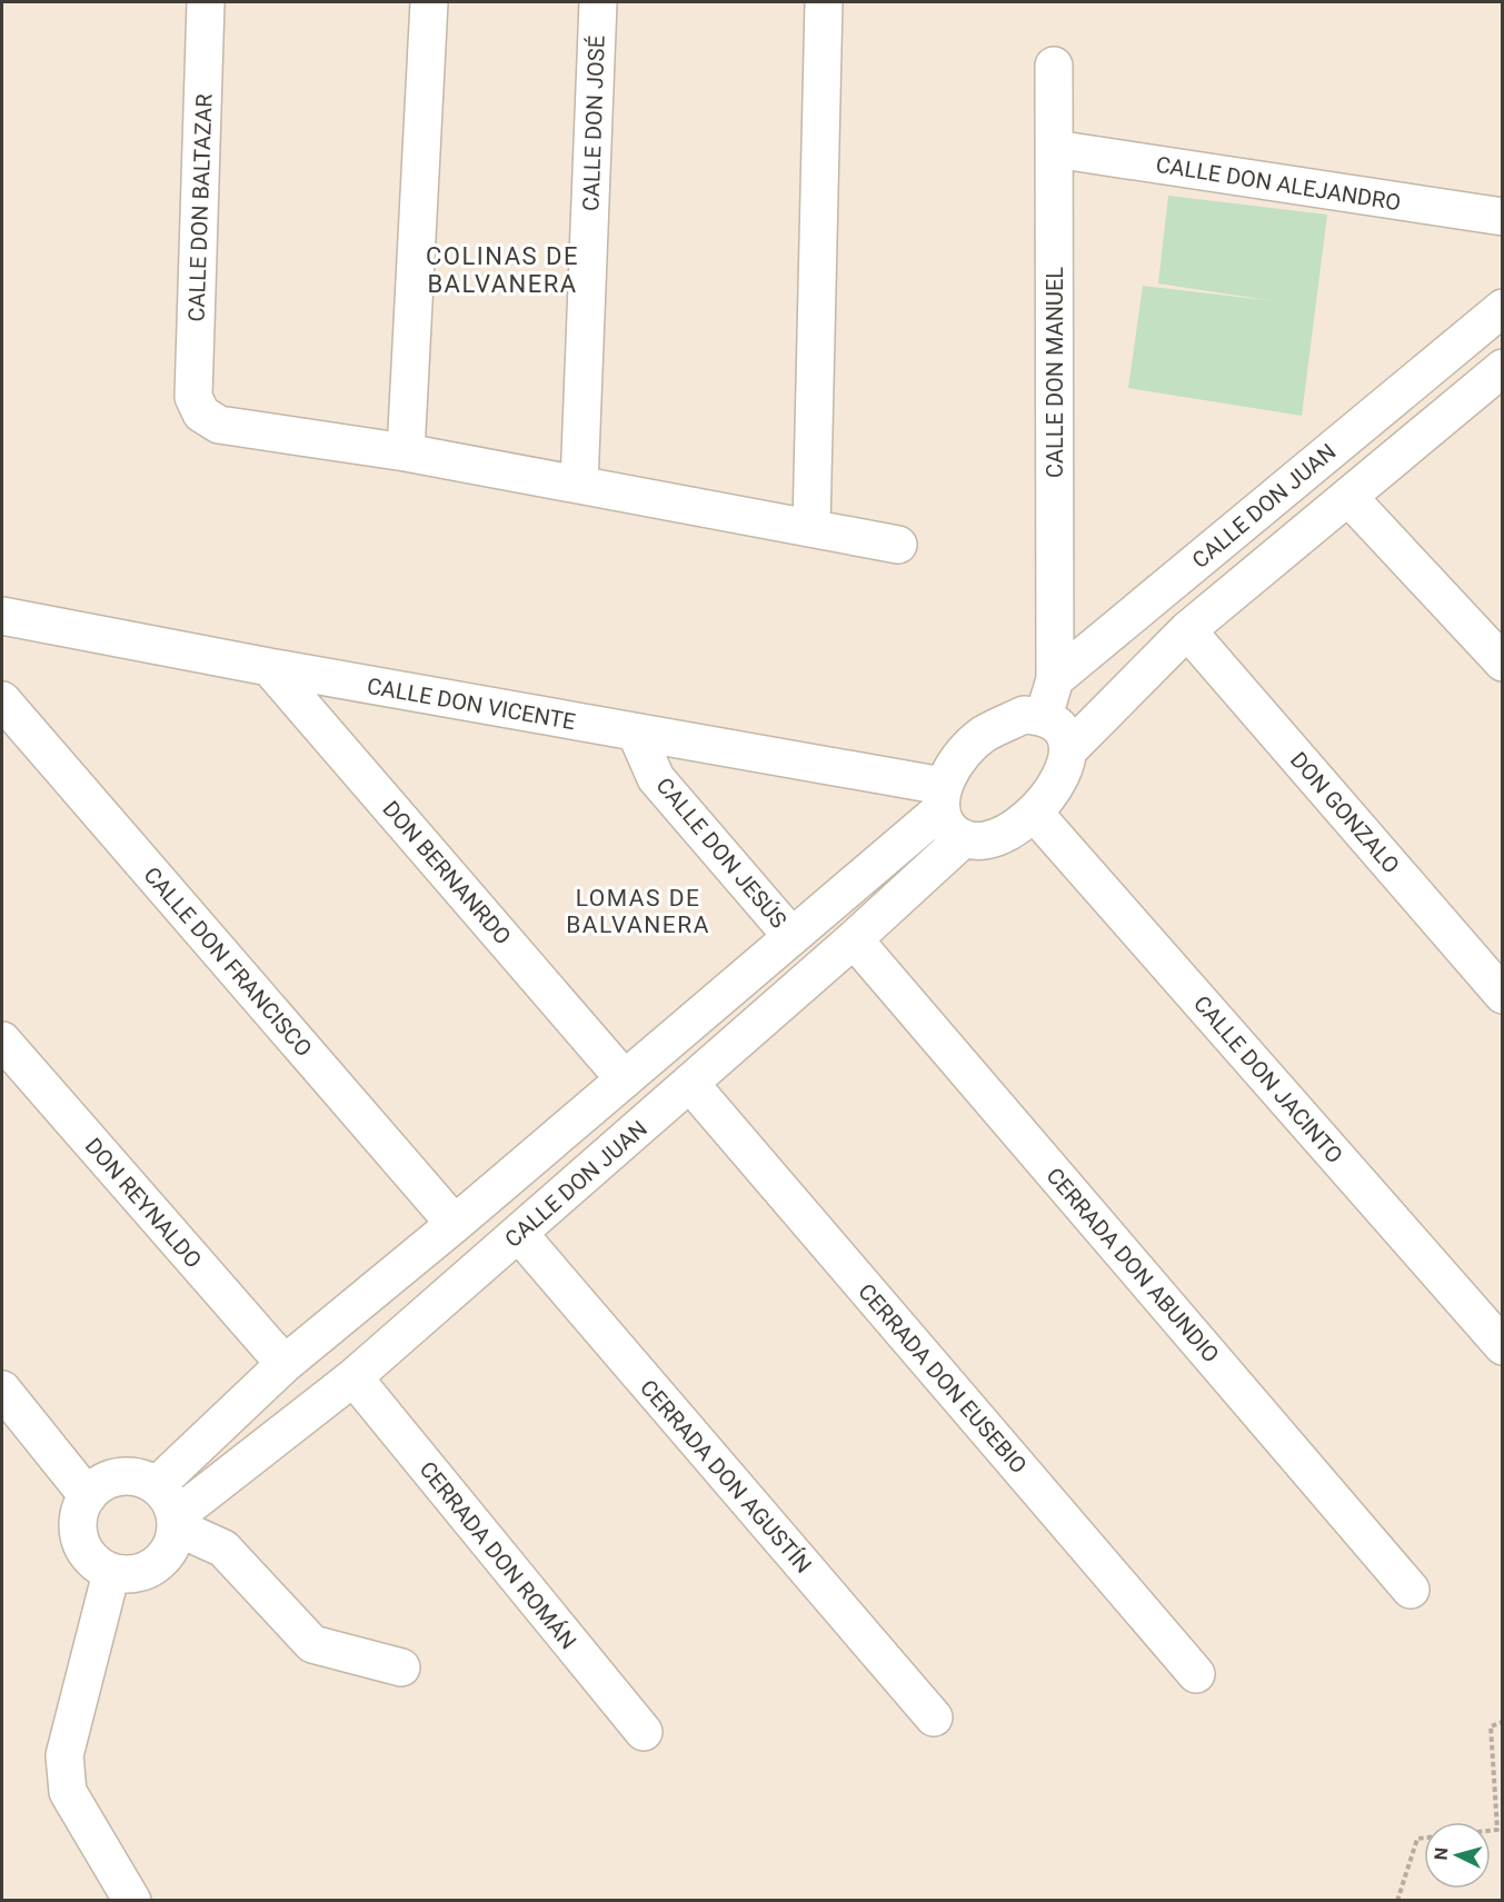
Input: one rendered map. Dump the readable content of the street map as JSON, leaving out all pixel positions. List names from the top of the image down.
{
  "streets": {
    "street": [
      "CALLE DON JOSÉ",
      "CALLE DON ALEJANDRO",
      "CALLE DON BALTAZAR",
      "CALLE DON MANUEL",
      "CALLE DON JUAN",
      "CALLE DON VICENTE",
      "DON GONZALO",
      "CALLE DON JESÚS",
      "DON BERNANRDO",
      "CALLE DON FRANCISCO",
      "CALLE DON JACINTO",
      "DON REYNALDO",
      "CERRADA DON ABUNDIO",
      "CERRADA DON EUSEBIO",
      "CERRADA DON AGUSTÍN",
      "CERRADA DON ROMÁN"
    ]
  },
  "crossings": [
    ["CALLE DON ALEJANDRO", "CALLE DON MANUEL"],
    ["CALLE DON MANUEL", "CALLE DON JUAN"],
    ["CALLE DON JUAN", "CALLE DON VICENTE"],
    ["CALLE DON JUAN", "CALLE DON JACINTO"],
    ["CALLE DON JUAN", "CERRADA DON ABUNDIO"],
    ["CALLE DON JUAN", "CERRADA DON EUSEBIO"],
    ["CALLE DON JUAN", "CERRADA DON AGUSTÍN"],
    ["CALLE DON JUAN", "CERRADA DON ROMÁN"],
    ["CALLE DON VICENTE", "CALLE DON JESÚS"],
    ["CALLE DON VICENTE", "DON BERNANRDO"],
    ["CALLE DON VICENTE", "CALLE DON JACINTO"]
  ],
  "districts": ["COLINAS DE BALVANERA", "LOMAS DE BALVANERA"],
  "north": "left"
}
